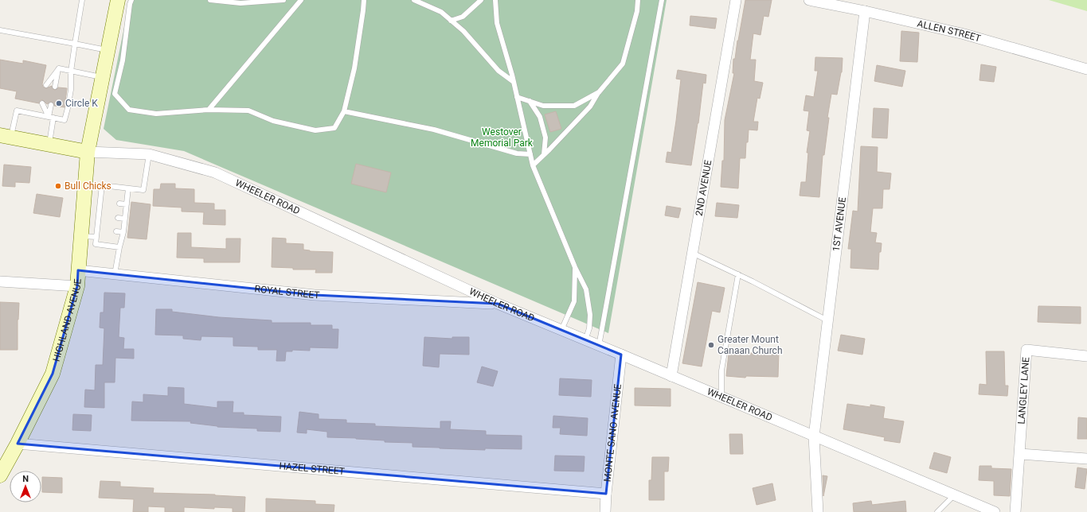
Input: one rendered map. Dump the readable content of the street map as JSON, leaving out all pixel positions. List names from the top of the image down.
{
  "streets": {
    "main road": ["WHEELER ROAD", "HIGHLAND AVENUE"],
    "street": [
      "ALLEN STREET",
      "2ND AVENUE",
      "1ST AVENUE",
      "ROYAL STREET",
      "LANGLEY LANE",
      "MONTE SANO AVENUE",
      "HAZEL STREET"
    ]
  },
  "crossings": [
    ["ALLEN STREET", "1ST AVENUE"],
    ["2ND AVENUE", "WHEELER ROAD"],
    ["WHEELER ROAD", "1ST AVENUE"],
    ["WHEELER ROAD", "ROYAL STREET"],
    ["WHEELER ROAD", "HIGHLAND AVENUE"],
    ["WHEELER ROAD", "MONTE SANO AVENUE"],
    ["ROYAL STREET", "HIGHLAND AVENUE"],
    ["HIGHLAND AVENUE", "HAZEL STREET"],
    ["MONTE SANO AVENUE", "HAZEL STREET"]
  ],
  "parks": ["Westover Memorial Park"],
  "places": ["Circle K", "Bull Chicks", "Greater Mount Canaan Church"],
  "north": "top"
}
